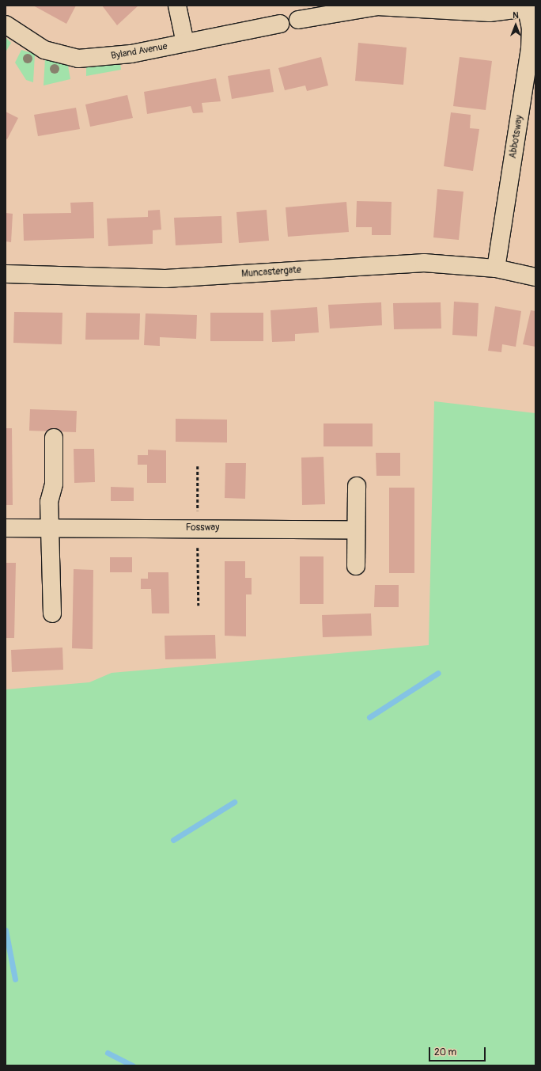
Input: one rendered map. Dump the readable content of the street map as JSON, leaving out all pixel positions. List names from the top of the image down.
{
  "streets": {
    "street": [
      "Byland Avenue",
      "Abbotsway",
      "Muncastergate",
      "Fossway"
    ]
  },
  "crossings": [
    ["Abbotsway", "Muncastergate"]
  ],
  "scale_bar": "20 m",
  "north": "top"
}
